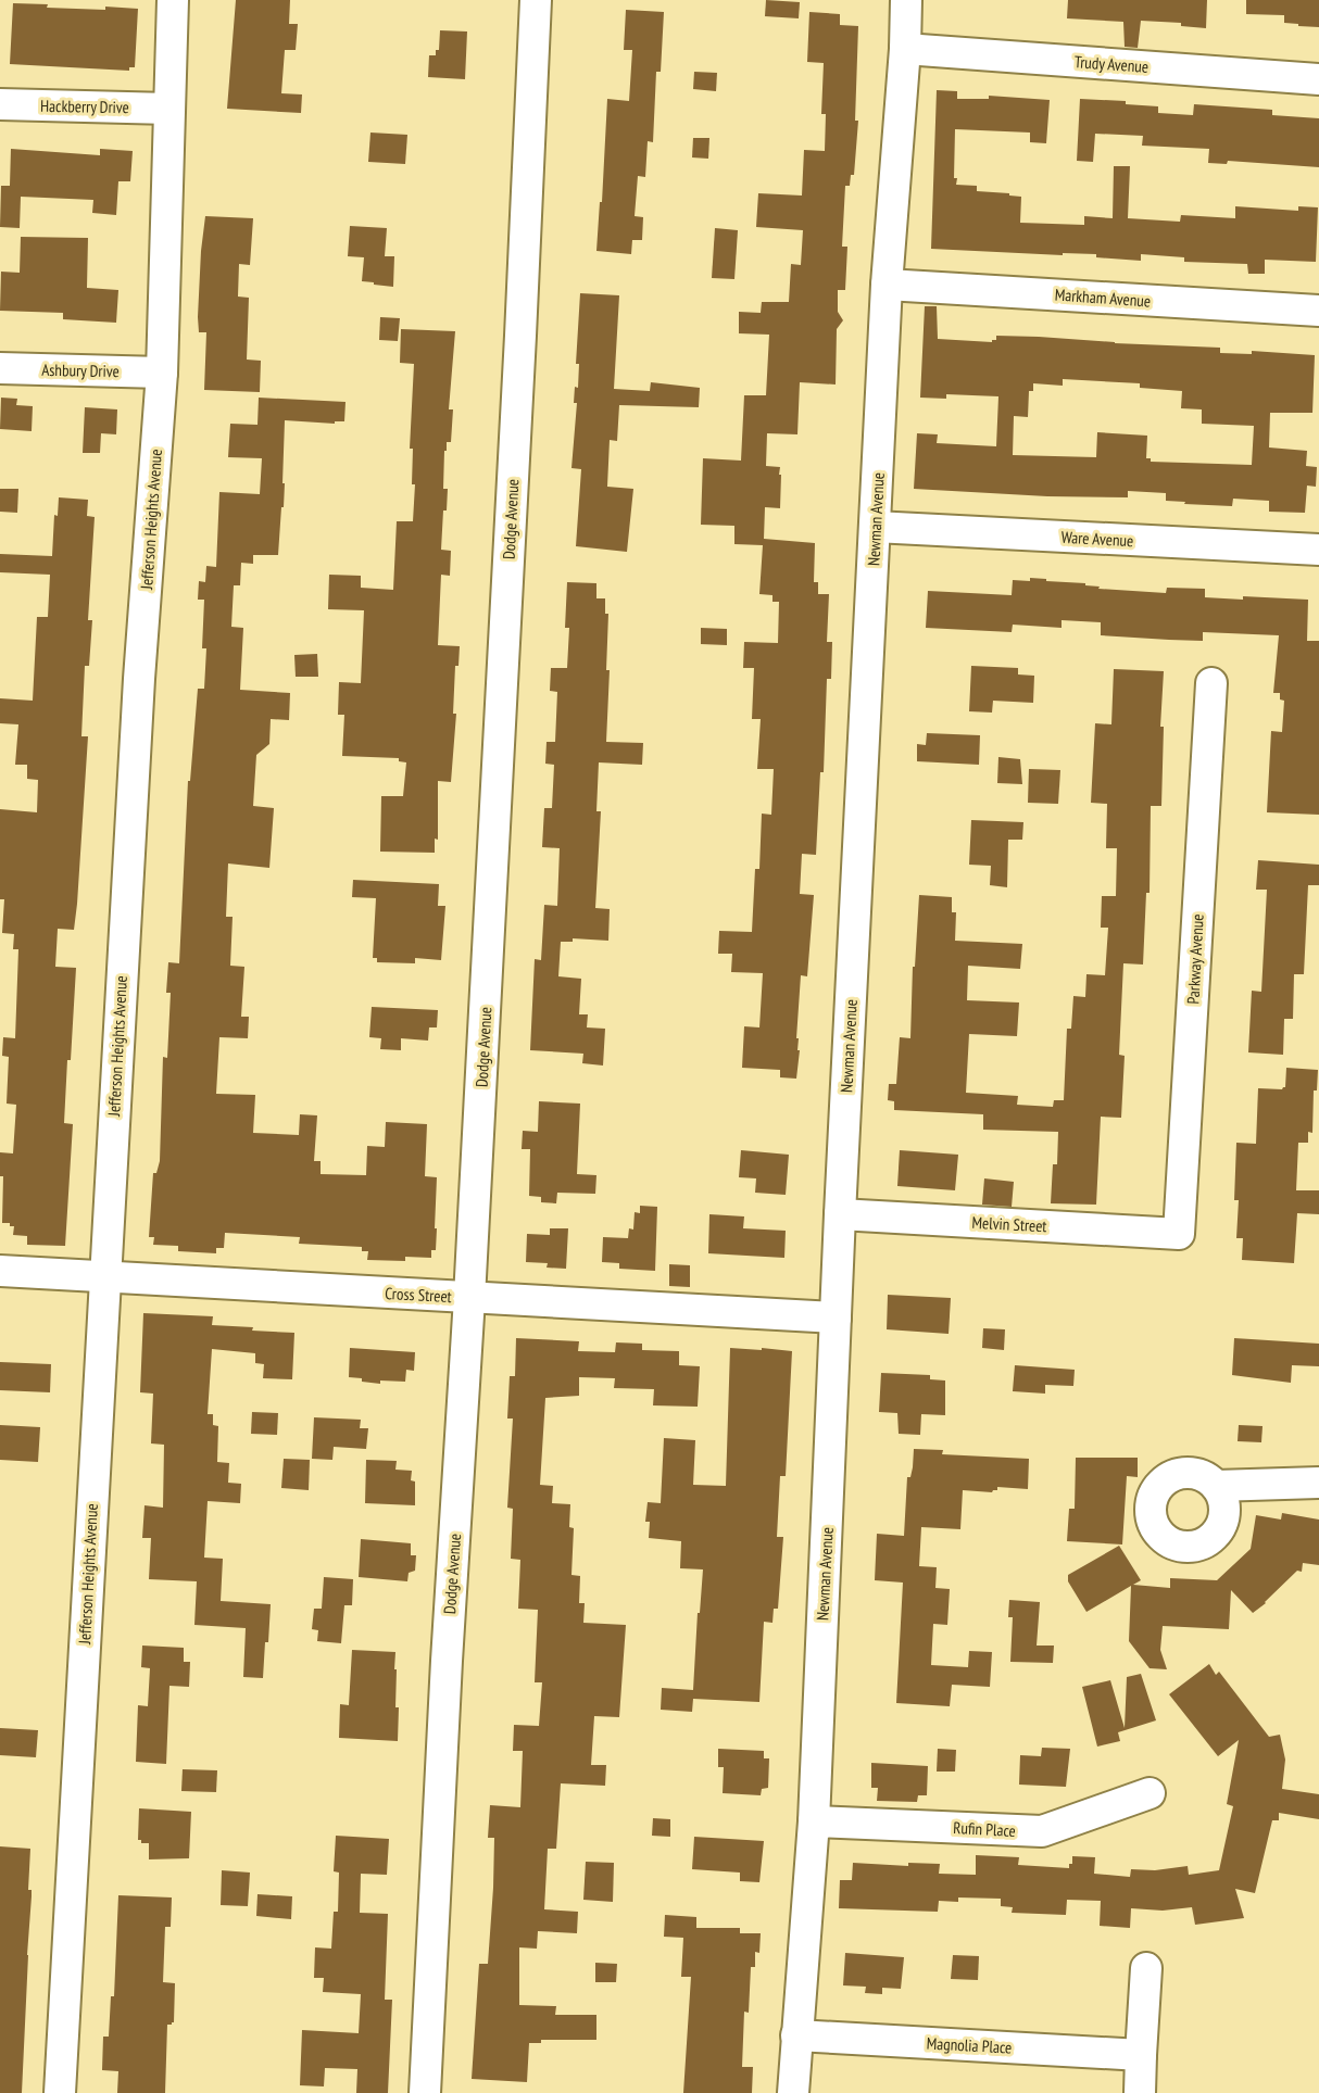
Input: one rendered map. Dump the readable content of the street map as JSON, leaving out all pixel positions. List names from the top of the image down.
{
  "streets": {
    "street": [
      "Trudy Avenue",
      "Hackberry Drive",
      "Markham Avenue",
      "Ashbury Drive",
      "Jefferson Heights Avenue",
      "Dodge Avenue",
      "Newman Avenue",
      "Ware Avenue",
      "Parkway Avenue",
      "Melvin Street",
      "Cross Street",
      "Rufin Place",
      "Magnolia Place"
    ]
  },
  "crossings": [
    ["Trudy Avenue", "Newman Avenue"],
    ["Hackberry Drive", "Jefferson Heights Avenue"],
    ["Markham Avenue", "Newman Avenue"],
    ["Ashbury Drive", "Jefferson Heights Avenue"],
    ["Jefferson Heights Avenue", "Cross Street"],
    ["Dodge Avenue", "Cross Street"],
    ["Newman Avenue", "Ware Avenue"],
    ["Newman Avenue", "Melvin Street"],
    ["Newman Avenue", "Cross Street"],
    ["Newman Avenue", "Rufin Place"],
    ["Newman Avenue", "Magnolia Place"],
    ["Parkway Avenue", "Melvin Street"]
  ]
}
